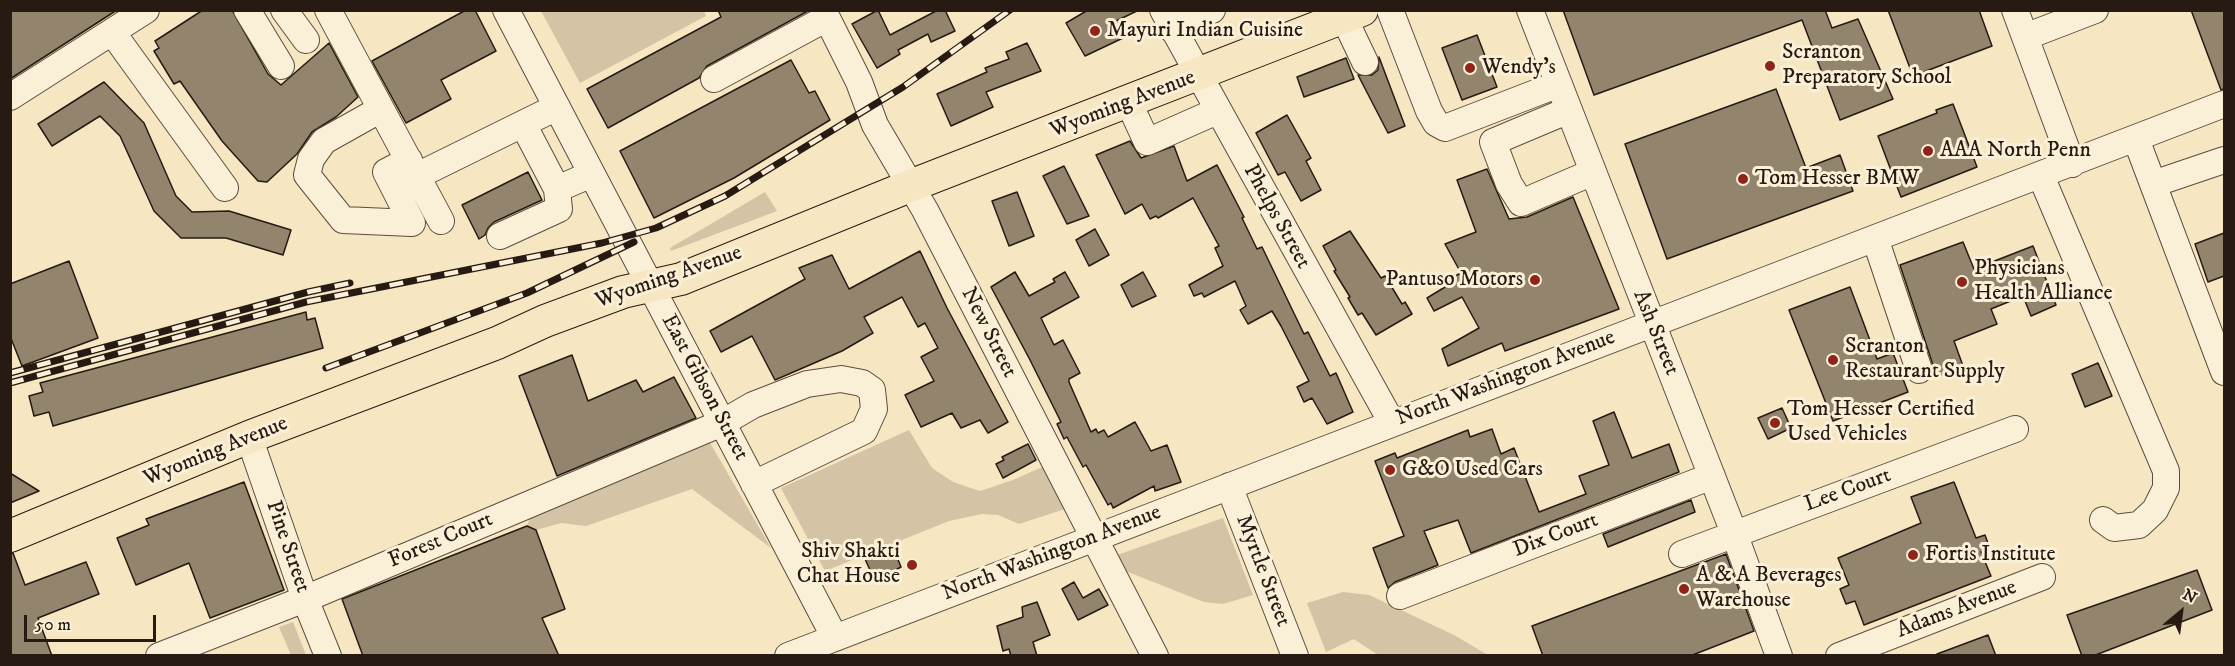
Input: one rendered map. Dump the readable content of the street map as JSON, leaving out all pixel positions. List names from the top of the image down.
{
  "streets": {
    "main road": ["Wyoming Avenue"],
    "street": [
      "Phelps Street",
      "New Street",
      "Ash Street",
      "North Washington Avenue",
      "East Gibson Street",
      "Lee Court",
      "Dix Court",
      "Forest Court",
      "Pine Street",
      "Myrtle Street",
      "Adams Avenue"
    ]
  },
  "crossings": [
    ["Wyoming Avenue", "Phelps Street"],
    ["Wyoming Avenue", "New Street"],
    ["Wyoming Avenue", "East Gibson Street"],
    ["Wyoming Avenue", "Pine Street"],
    ["Phelps Street", "North Washington Avenue"],
    ["New Street", "North Washington Avenue"],
    ["Ash Street", "North Washington Avenue"],
    ["Ash Street", "Lee Court"],
    ["Ash Street", "Dix Court"],
    ["North Washington Avenue", "East Gibson Street"],
    ["North Washington Avenue", "Myrtle Street"],
    ["East Gibson Street", "Forest Court"],
    ["Forest Court", "Pine Street"]
  ],
  "places": [
    "Mayuri Indian Cuisine",
    "Scranton Preparatory School",
    "Wendy's",
    "AAA North Penn",
    "Tom Hesser BMW",
    "Pantuso Motors",
    "Physicians Health Alliance",
    "Scranton Restaurant Supply",
    "Tom Hesser Certified Used Vehicles",
    "G&O Used Cars",
    "Fortis Institute",
    "Shiv Shakti Chat House",
    "A & A Beverages Warehouse"
  ],
  "scale_bar": "50 m",
  "north": "top right"
}
